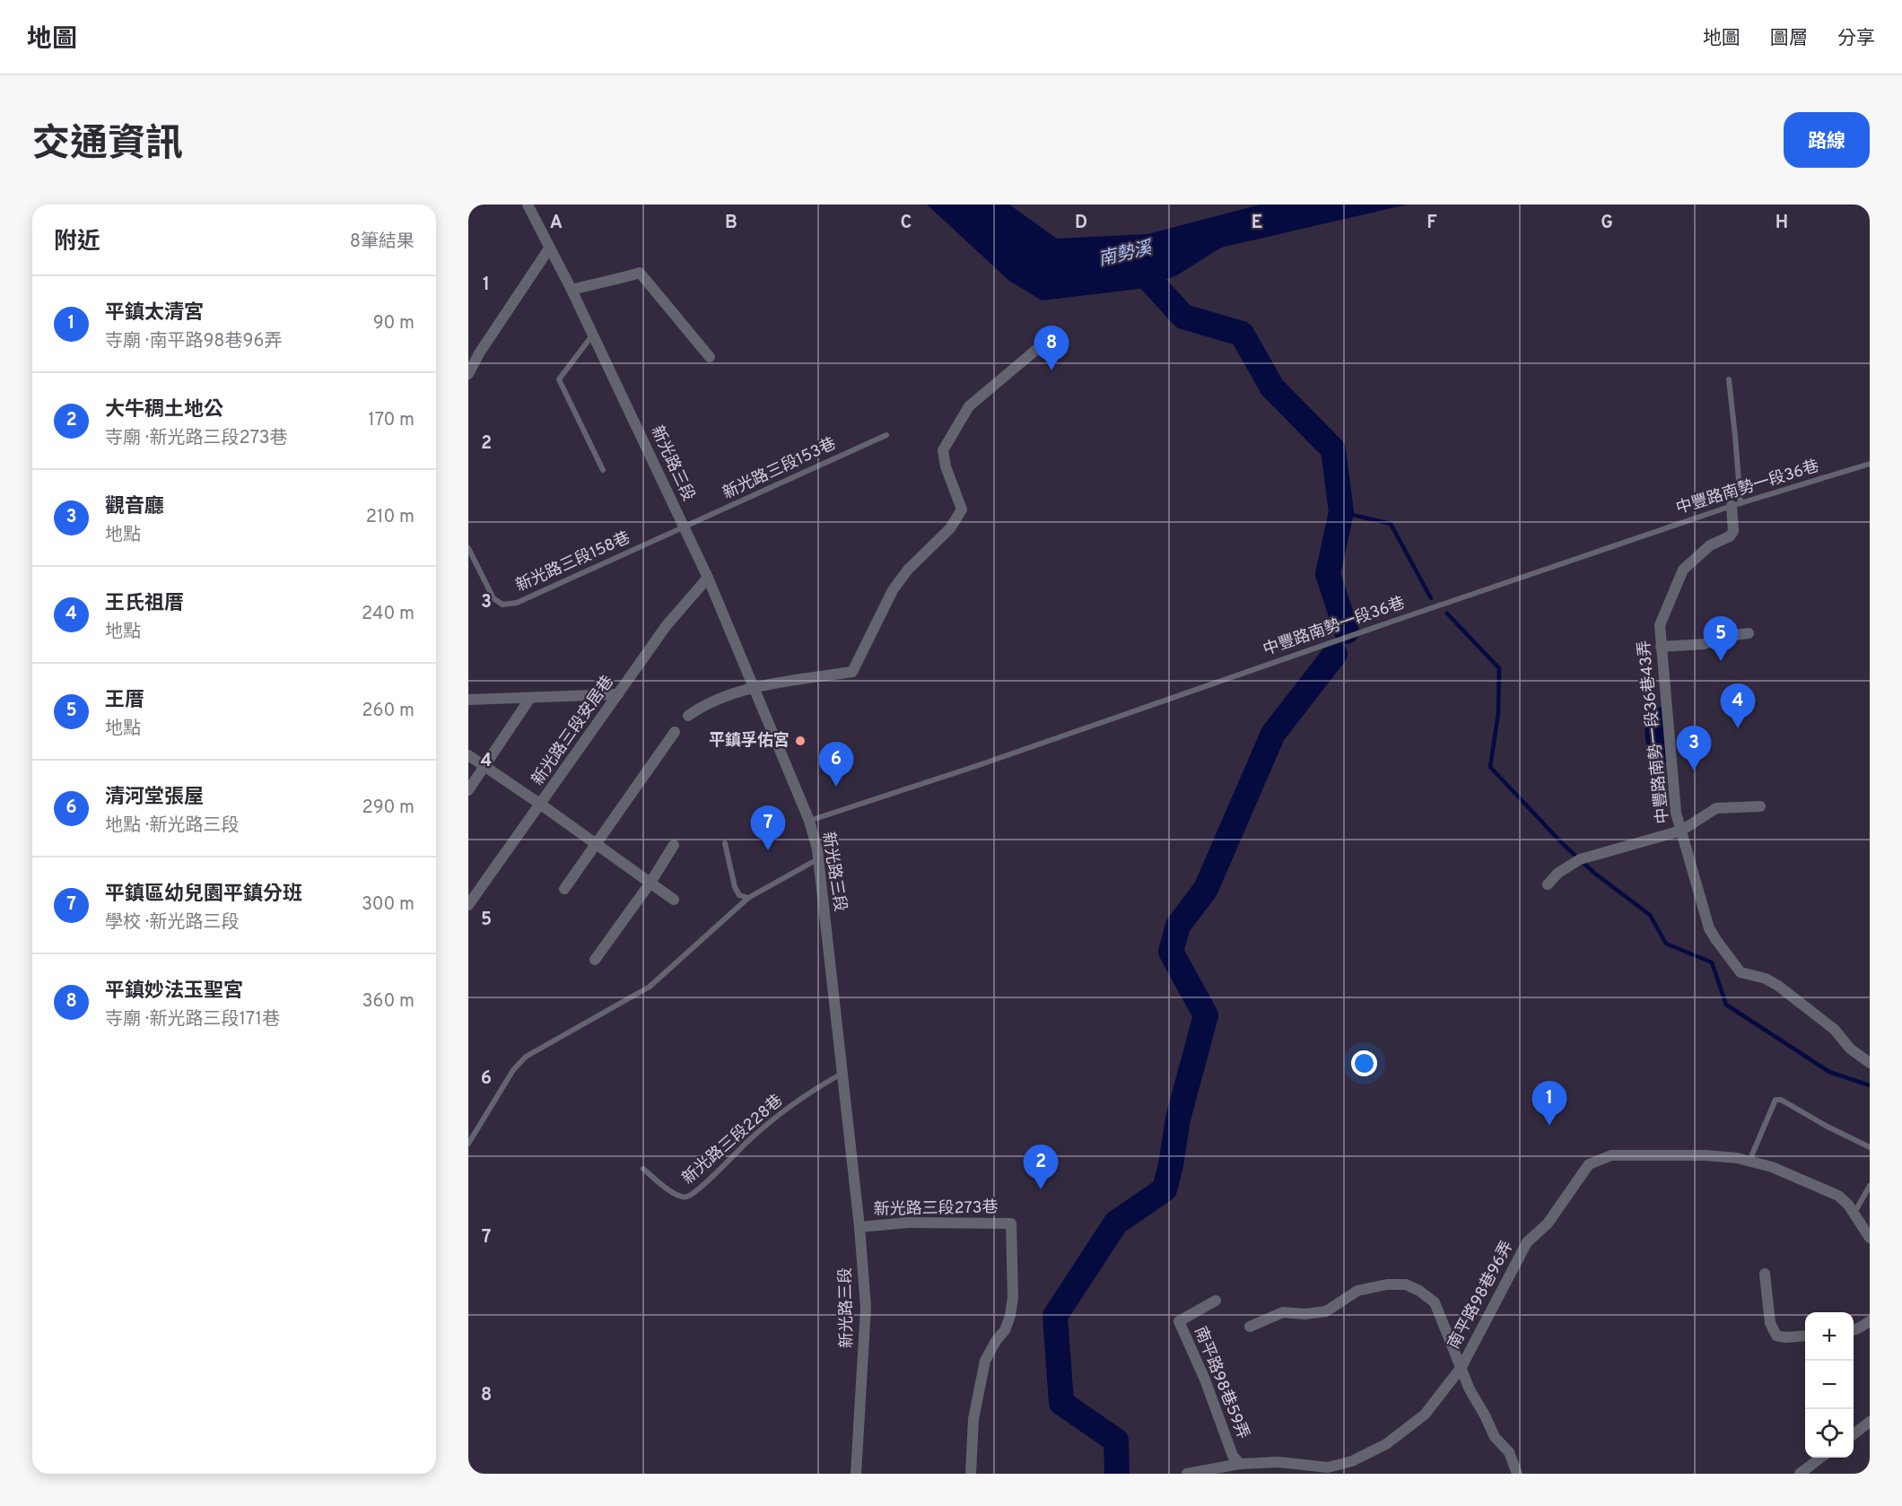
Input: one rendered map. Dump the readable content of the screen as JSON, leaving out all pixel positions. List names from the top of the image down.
{
  "streets": {
    "street": [
      "新光路三段",
      "新光路三段安居巷",
      "中豐路南勢一段36巷43弄",
      "新光路三段273巷",
      "南平路98巷96弄",
      "南平路98巷59弄"
    ],
    "lane": [
      "新光路三段153巷",
      "中豐路南勢一段36巷",
      "新光路三段158巷",
      "新光路三段228巷"
    ]
  },
  "crossings": [
    ["新光路三段", "新光路三段153巷"],
    ["新光路三段", "中豐路南勢一段36巷"],
    ["新光路三段", "新光路三段158巷"],
    ["新光路三段", "新光路三段安居巷"],
    ["新光路三段", "新光路三段228巷"],
    ["新光路三段", "新光路三段273巷"],
    ["新光路三段153巷", "新光路三段158巷"],
    ["中豐路南勢一段36巷", "中豐路南勢一段36巷43弄"],
    ["南平路98巷96弄", "南平路98巷59弄"]
  ],
  "water": ["南勢溪"],
  "places": ["平鎮孚佑宮"],
  "page": {
    "header": "地圖",
    "nav": ["地圖", "圖層", "分享"],
    "title": "交通資訊",
    "buttons": "路線",
    "heading": ["附近", "8筆結果"],
    "list": [
      {
        "mark": "1",
        "name": "平鎮太清宮",
        "note": "寺廟 · 南平路98巷96弄",
        "value": "90 m"
      },
      {
        "mark": "2",
        "name": "大牛稠土地公",
        "note": "寺廟 · 新光路三段273巷",
        "value": "170 m"
      },
      {
        "mark": "3",
        "name": "觀音廳",
        "note": "地點",
        "value": "210 m"
      },
      {
        "mark": "4",
        "name": "王氏祖厝",
        "note": "地點",
        "value": "240 m"
      },
      {
        "mark": "5",
        "name": "王厝",
        "note": "地點",
        "value": "260 m"
      },
      {
        "mark": "6",
        "name": "清河堂張屋",
        "note": "地點 · 新光路三段",
        "value": "290 m"
      },
      {
        "mark": "7",
        "name": "平鎮區幼兒園平鎮分班",
        "note": "學校 · 新光路三段",
        "value": "300 m"
      },
      {
        "mark": "8",
        "name": "平鎮妙法玉聖宮",
        "note": "寺廟 · 新光路三段171巷",
        "value": "360 m"
      }
    ],
    "pins": [
      "8",
      "5",
      "4",
      "3",
      "6",
      "7",
      "1",
      "2"
    ],
    "map_buttons": ["+", "−"]
  },
  "grid": {
    "columns": [
      "A",
      "B",
      "C",
      "D",
      "E",
      "F",
      "G",
      "H"
    ],
    "rows": [
      "1",
      "2",
      "3",
      "4",
      "5",
      "6",
      "7",
      "8"
    ]
  }
}
